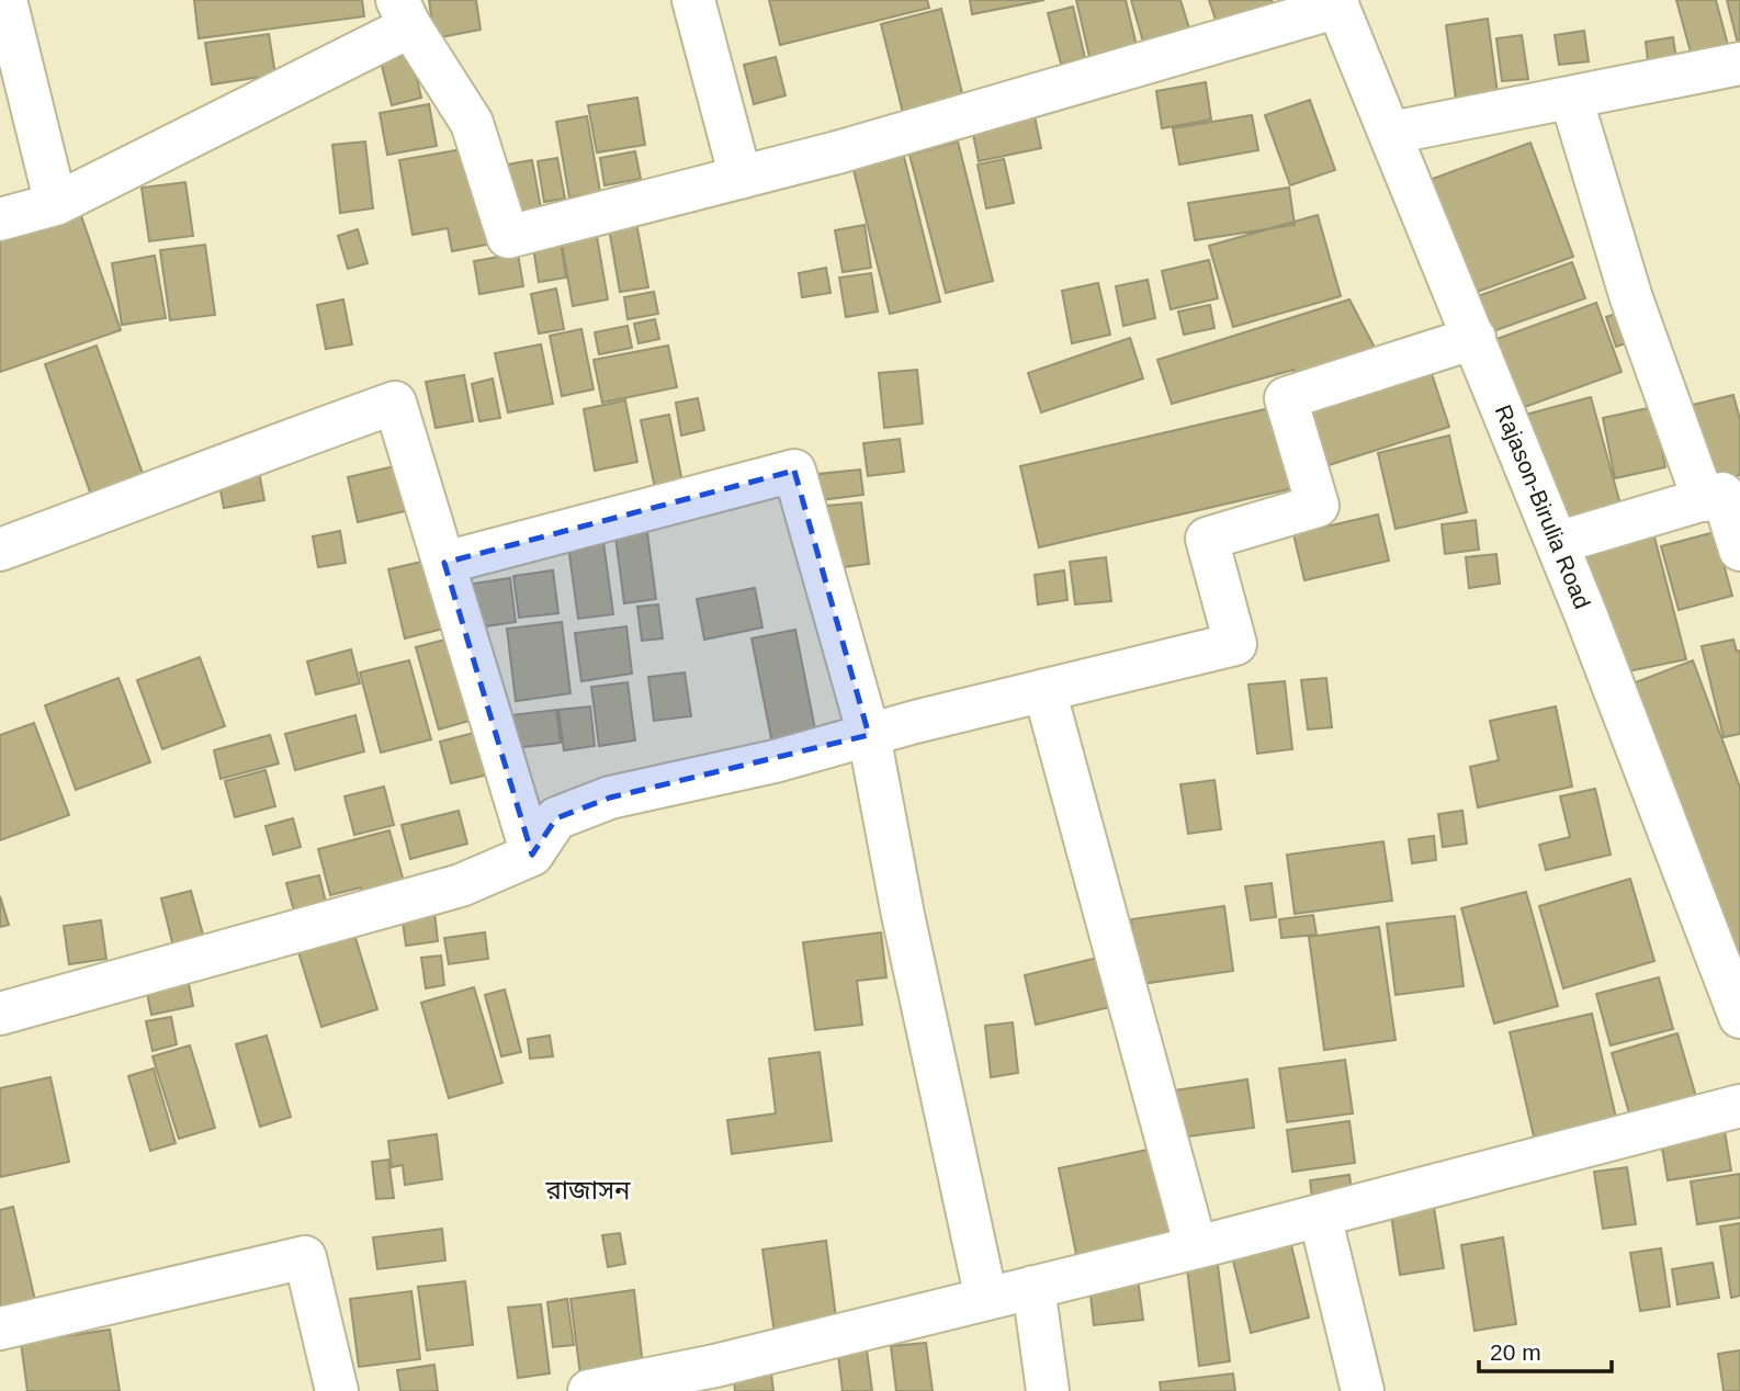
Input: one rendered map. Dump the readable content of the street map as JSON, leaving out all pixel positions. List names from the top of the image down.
{
  "streets": {
    "street": ["Rajason-Birulia Road"]
  },
  "districts": ["রাজাসন"],
  "scale_bar": "20 m"
}
